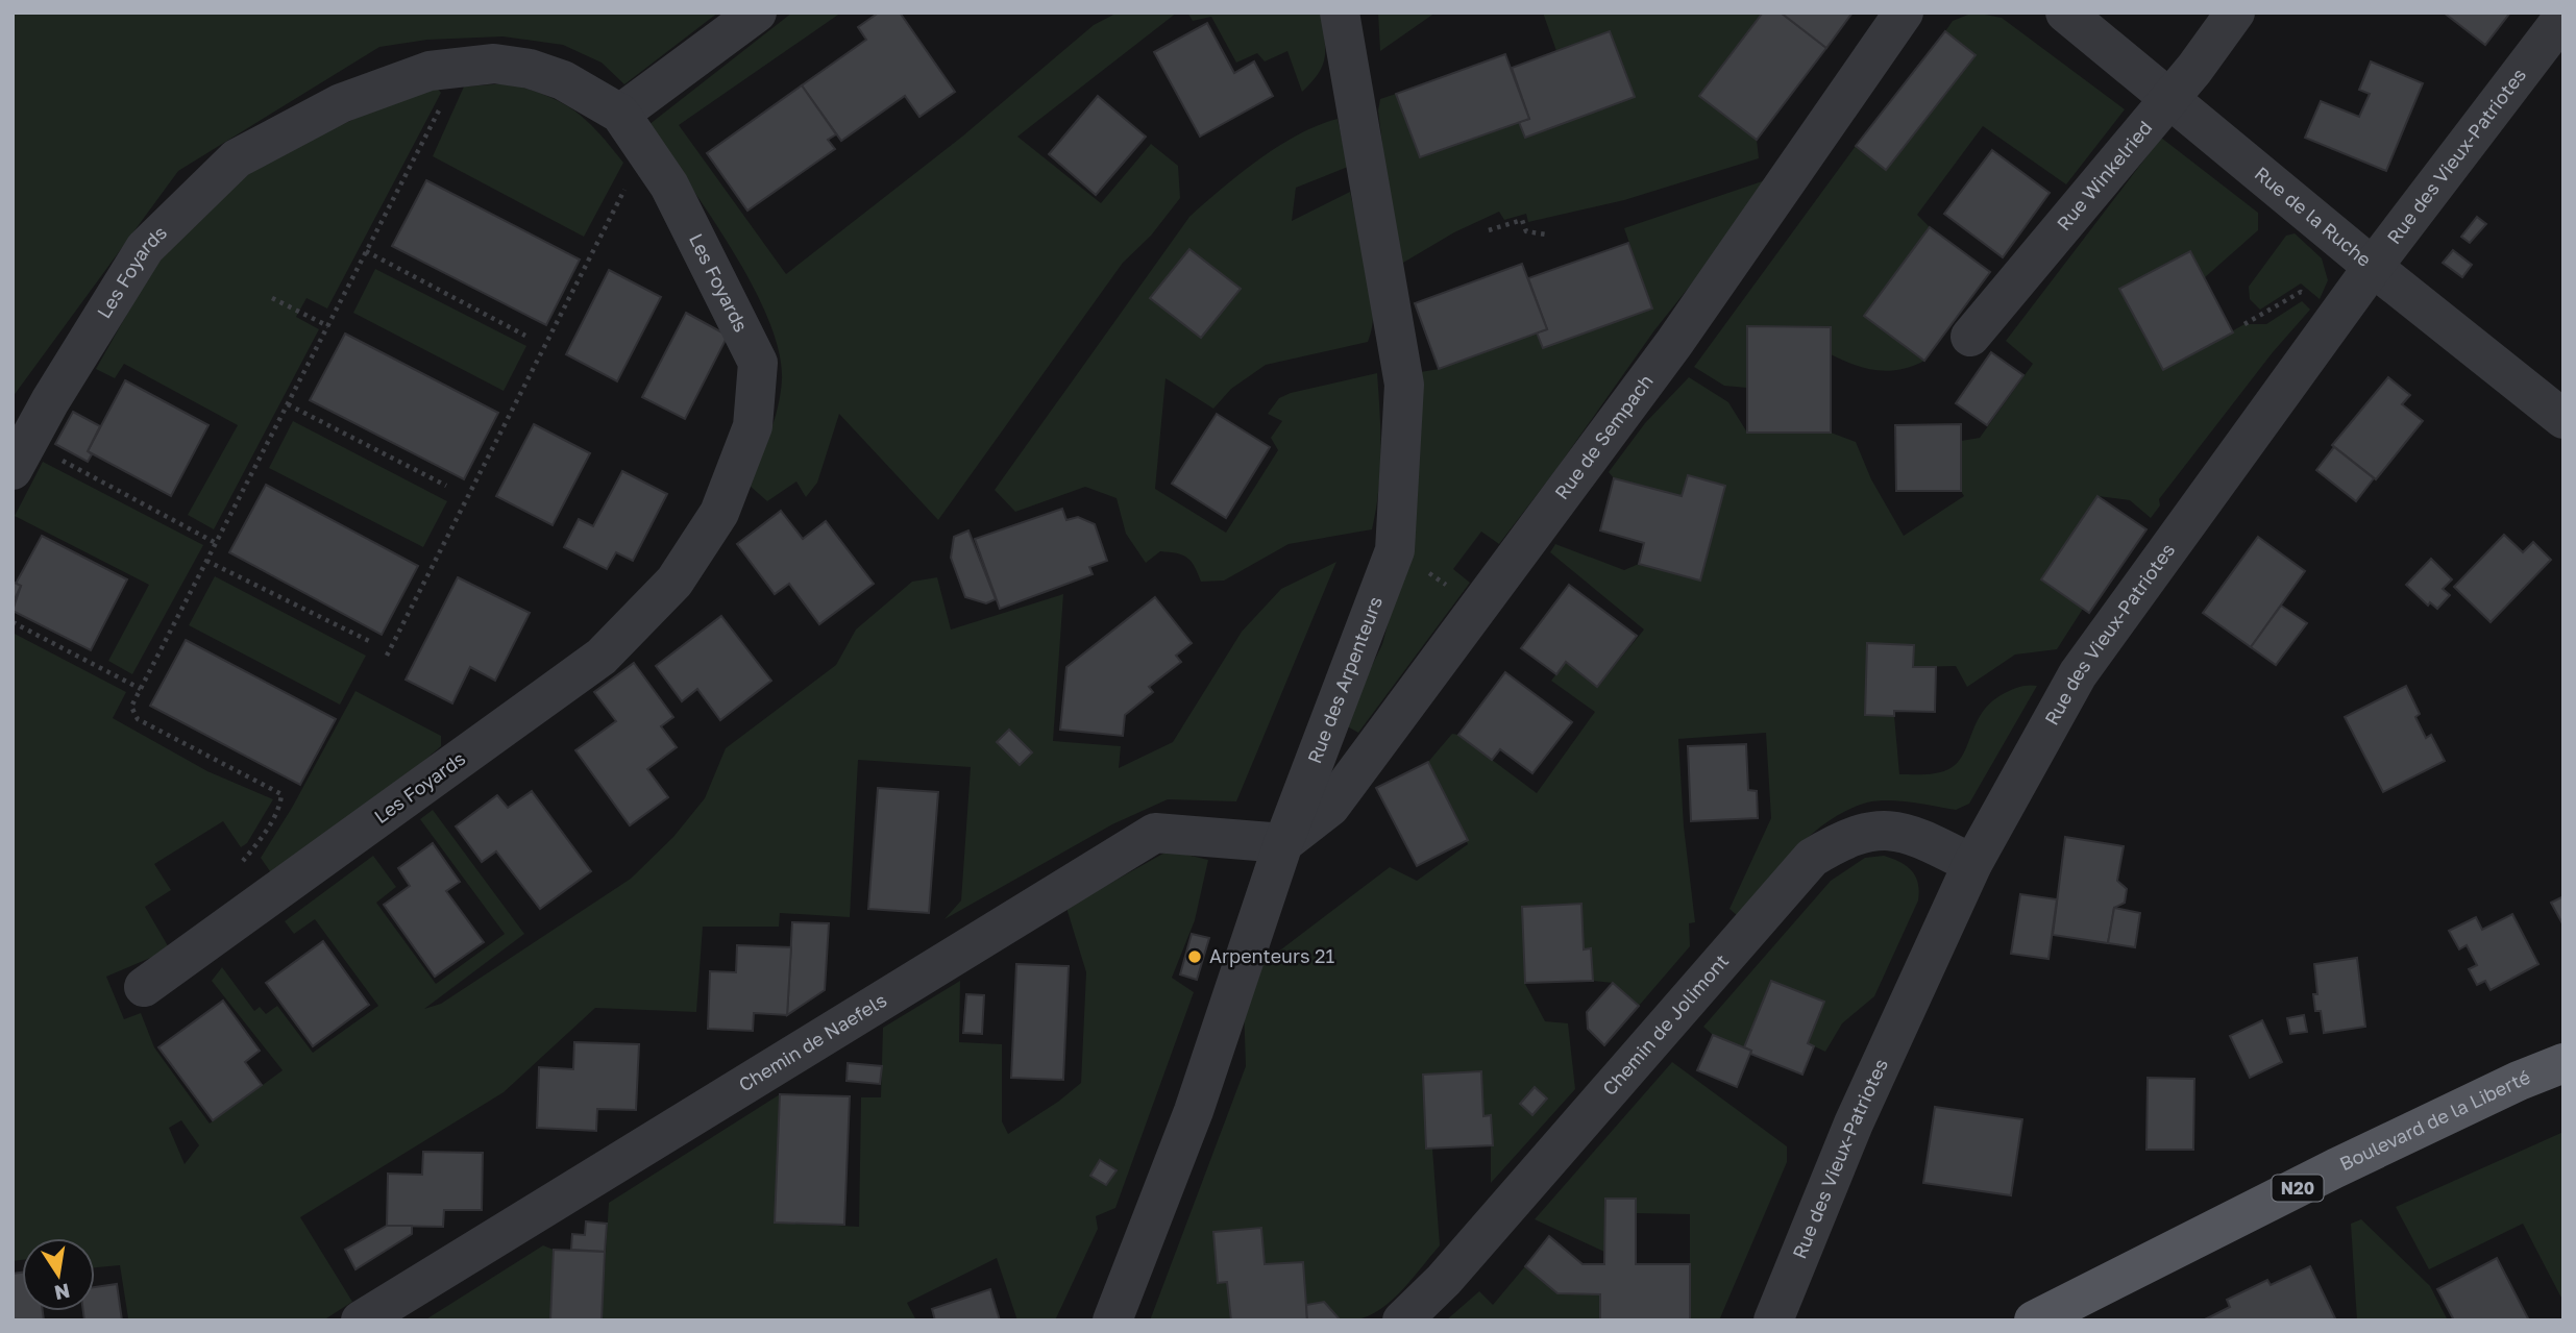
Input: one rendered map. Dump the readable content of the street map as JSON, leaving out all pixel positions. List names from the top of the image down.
{
  "streets": {
    "main road": ["Boulevard de la Liberté", "N20"],
    "street": [
      "Rue des Vieux-Patriotes",
      "Rue Winkelried",
      "Rue de la Ruche",
      "Les Foyards",
      "Rue de Sempach",
      "Rue des Arpenteurs",
      "Chemin de Jolimont",
      "Chemin de Naefels"
    ]
  },
  "crossings": [
    ["Rue des Vieux-Patriotes", "Rue de la Ruche"],
    ["Rue des Vieux-Patriotes", "Chemin de Jolimont"],
    ["Rue Winkelried", "Rue de la Ruche"],
    ["Rue de Sempach", "Rue des Arpenteurs"],
    ["Rue de Sempach", "Chemin de Naefels"],
    ["Rue des Arpenteurs", "Chemin de Naefels"]
  ],
  "places": ["Arpenteurs 21"],
  "north": "bottom"
}
